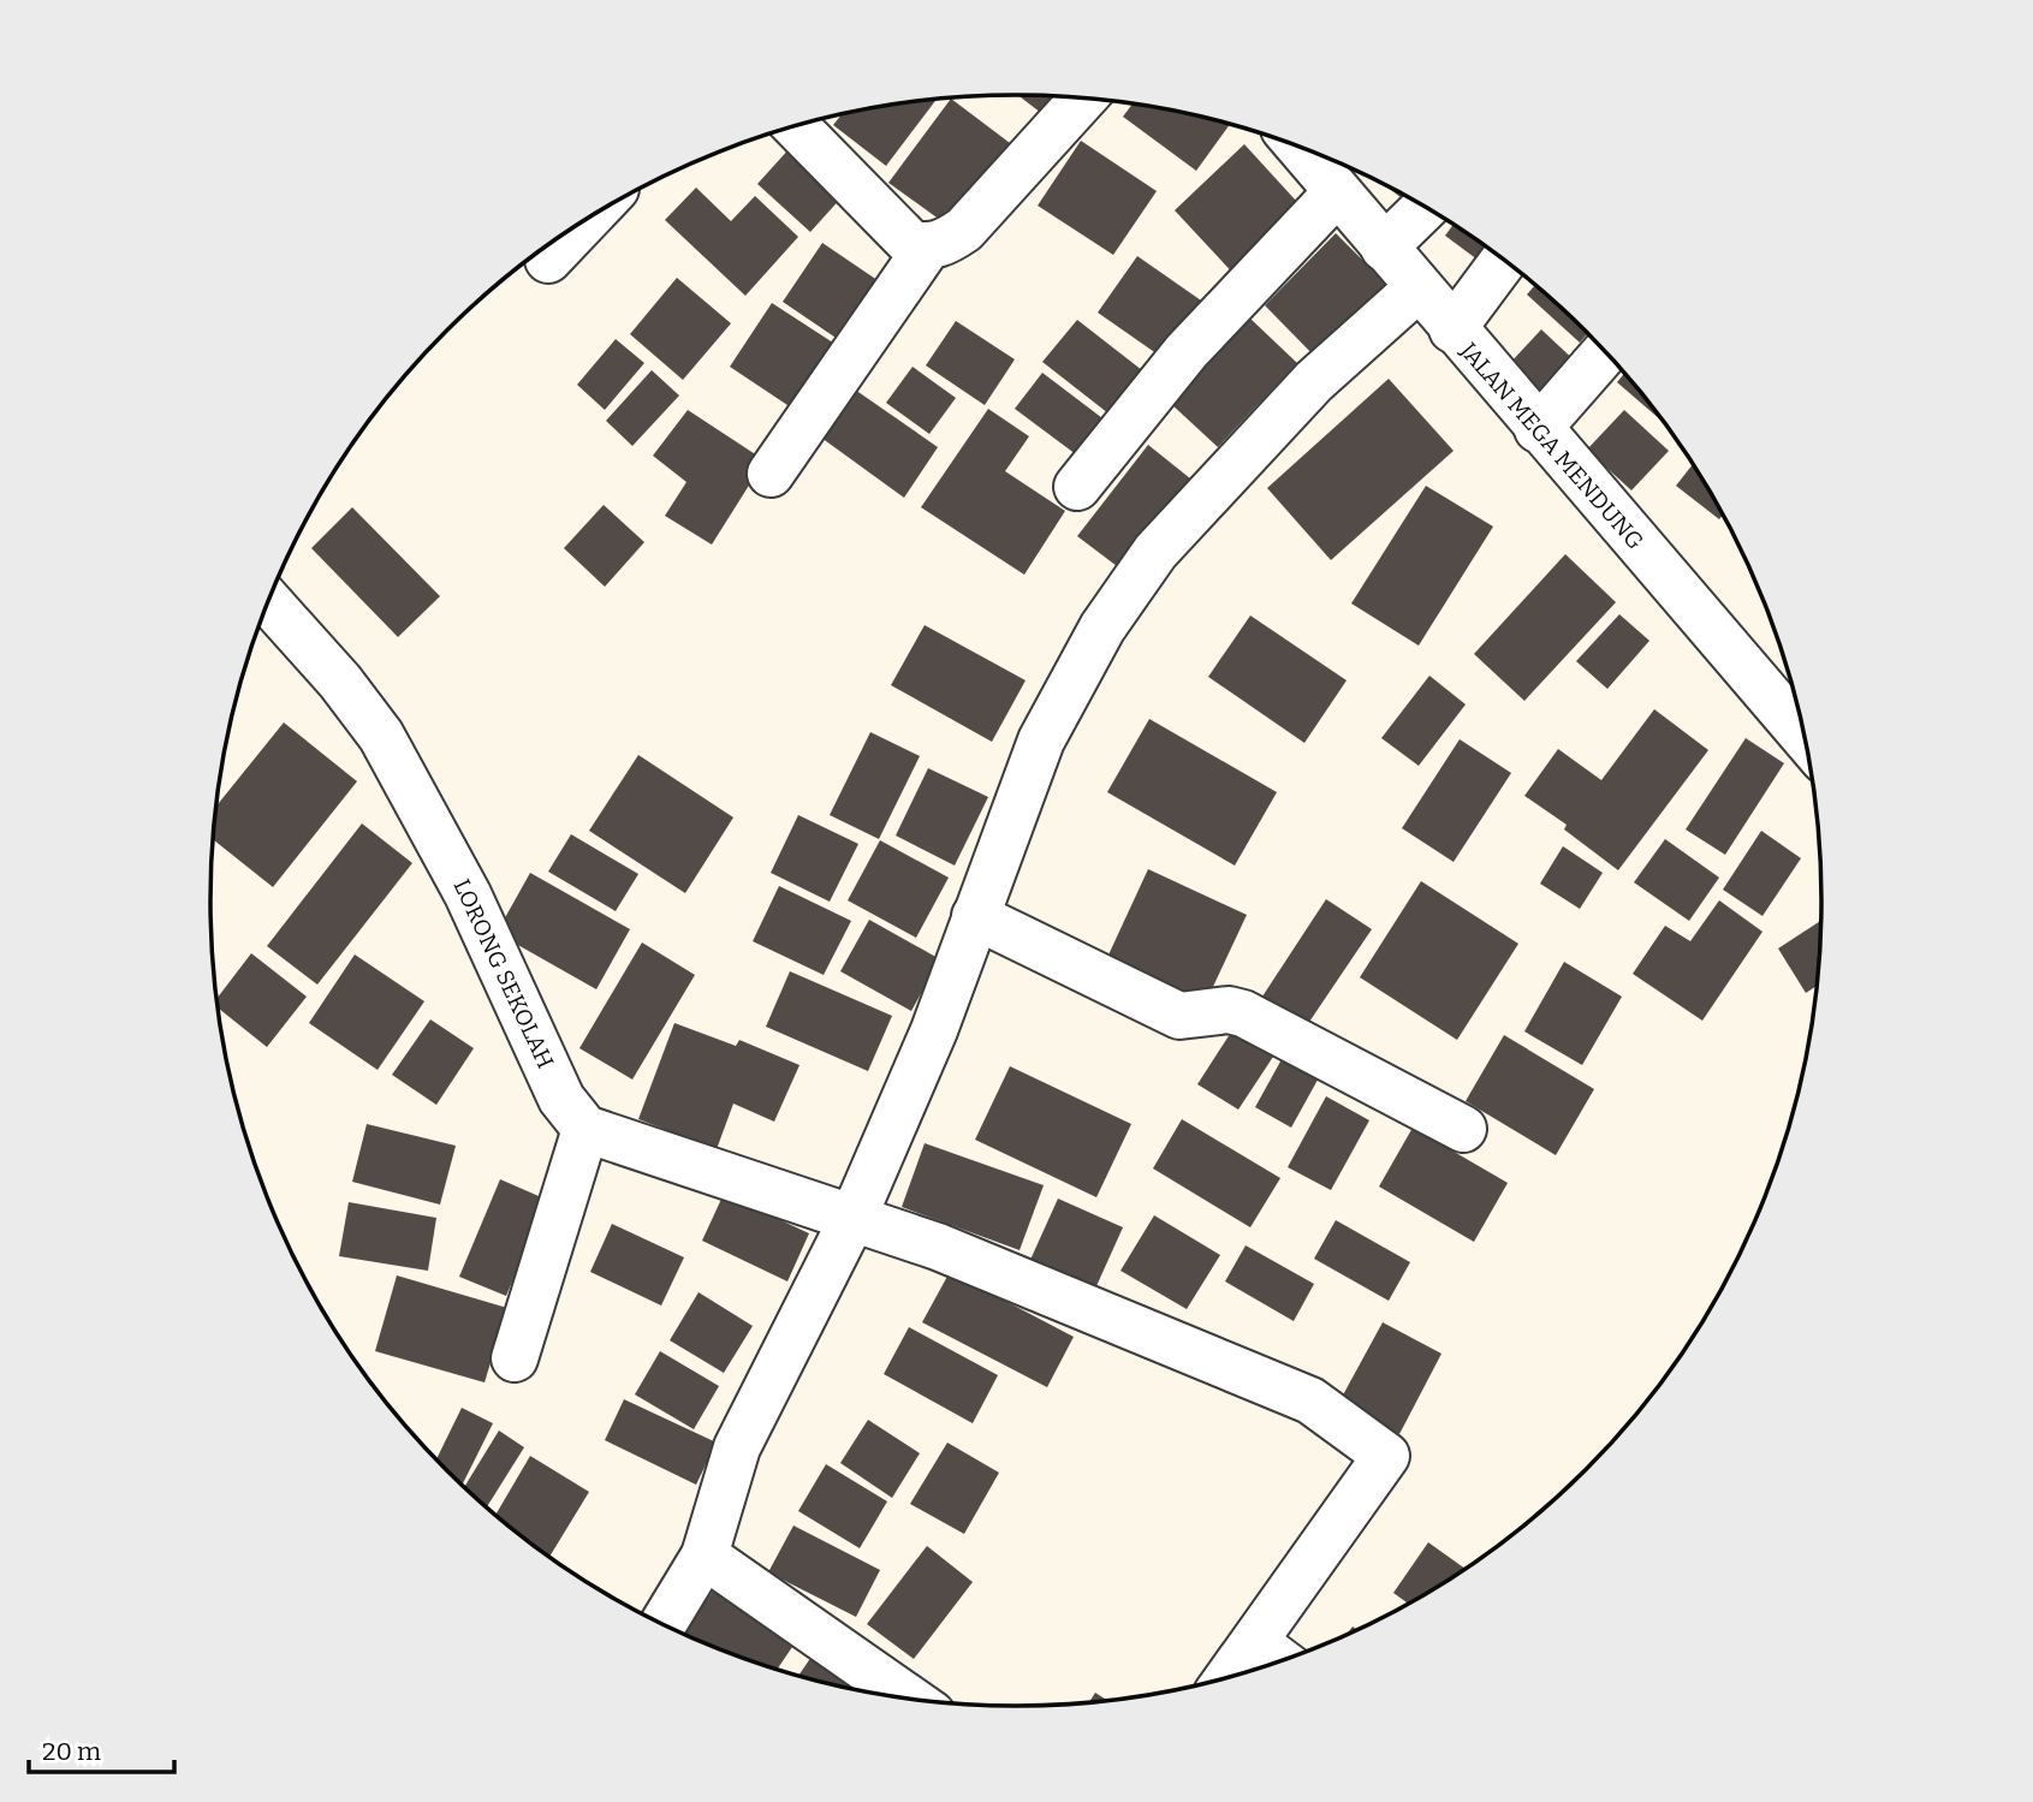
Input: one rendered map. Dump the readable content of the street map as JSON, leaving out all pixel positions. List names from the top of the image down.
{
  "streets": {
    "street": ["JALAN MEGA MENDUNG", "LORONG SEKOLAH"]
  },
  "scale_bar": "20 m"
}
